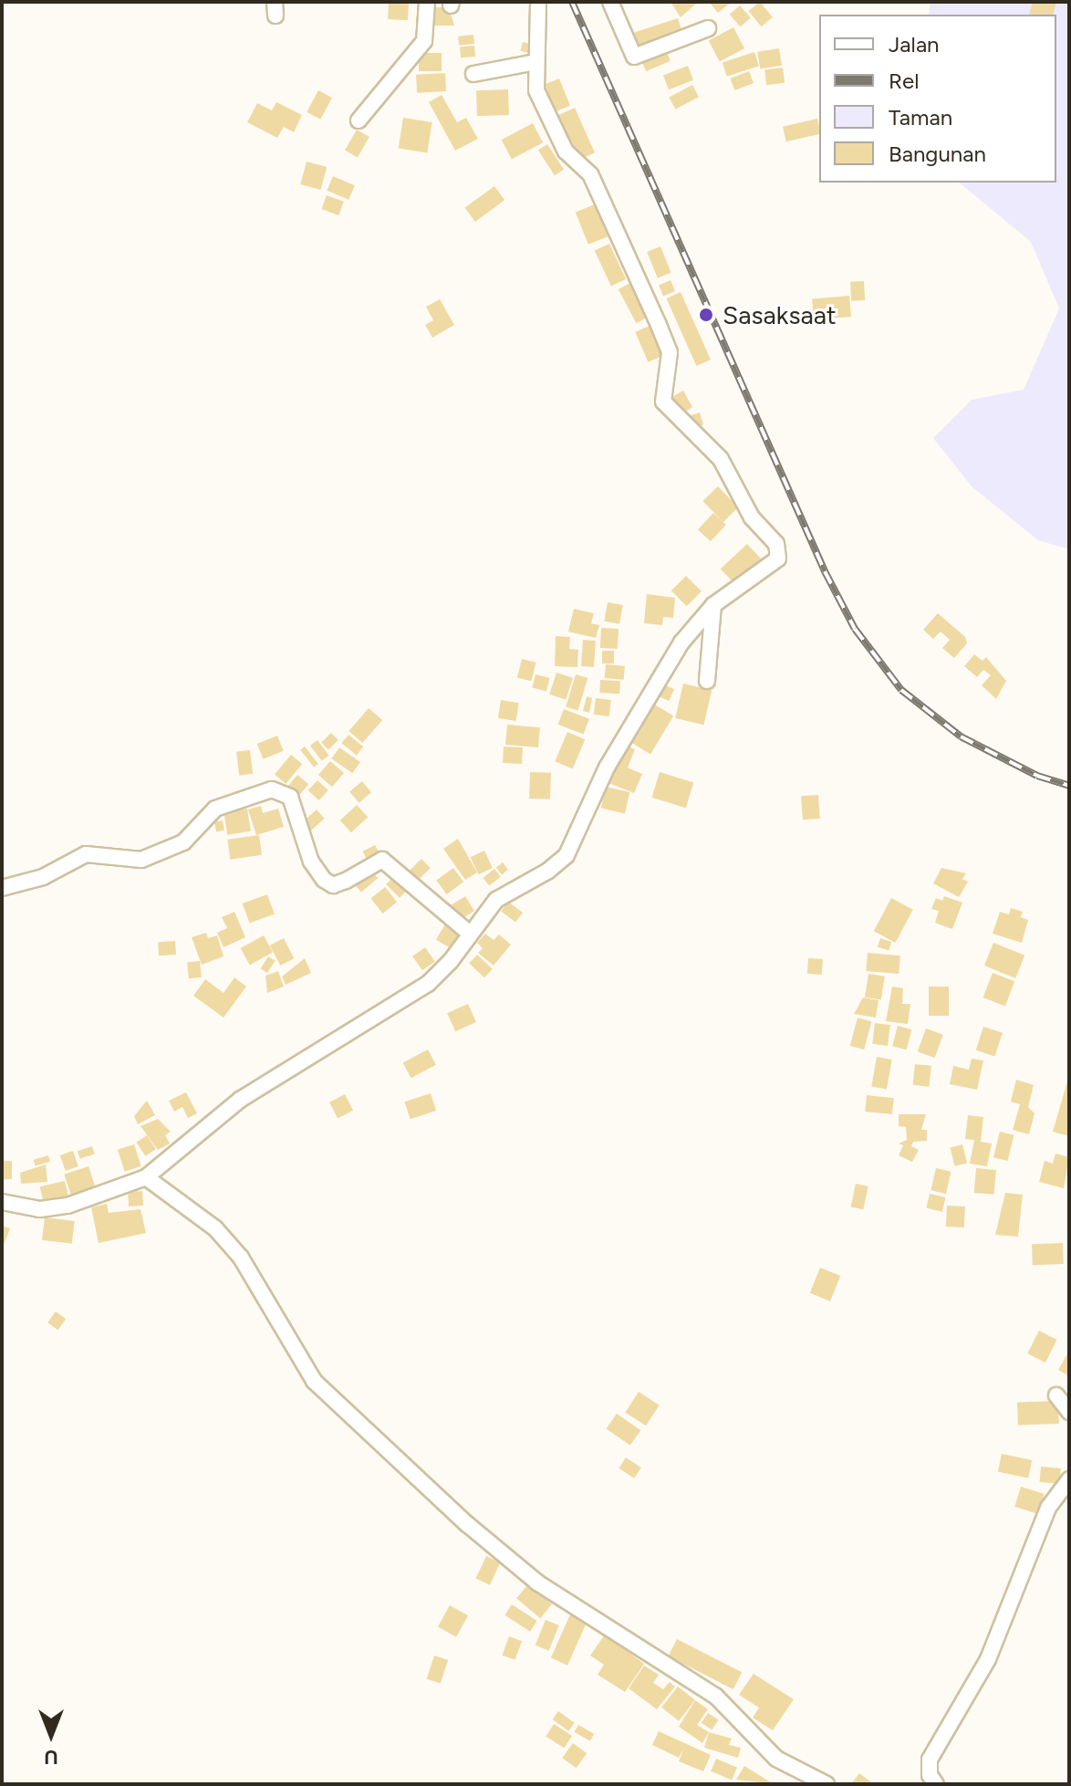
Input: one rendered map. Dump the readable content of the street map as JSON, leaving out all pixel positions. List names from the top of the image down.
{
  "places": ["Sasaksaat"],
  "legend": [
    "Jalan",
    "Rel",
    "Taman",
    "Bangunan"
  ],
  "north": "bottom"
}
